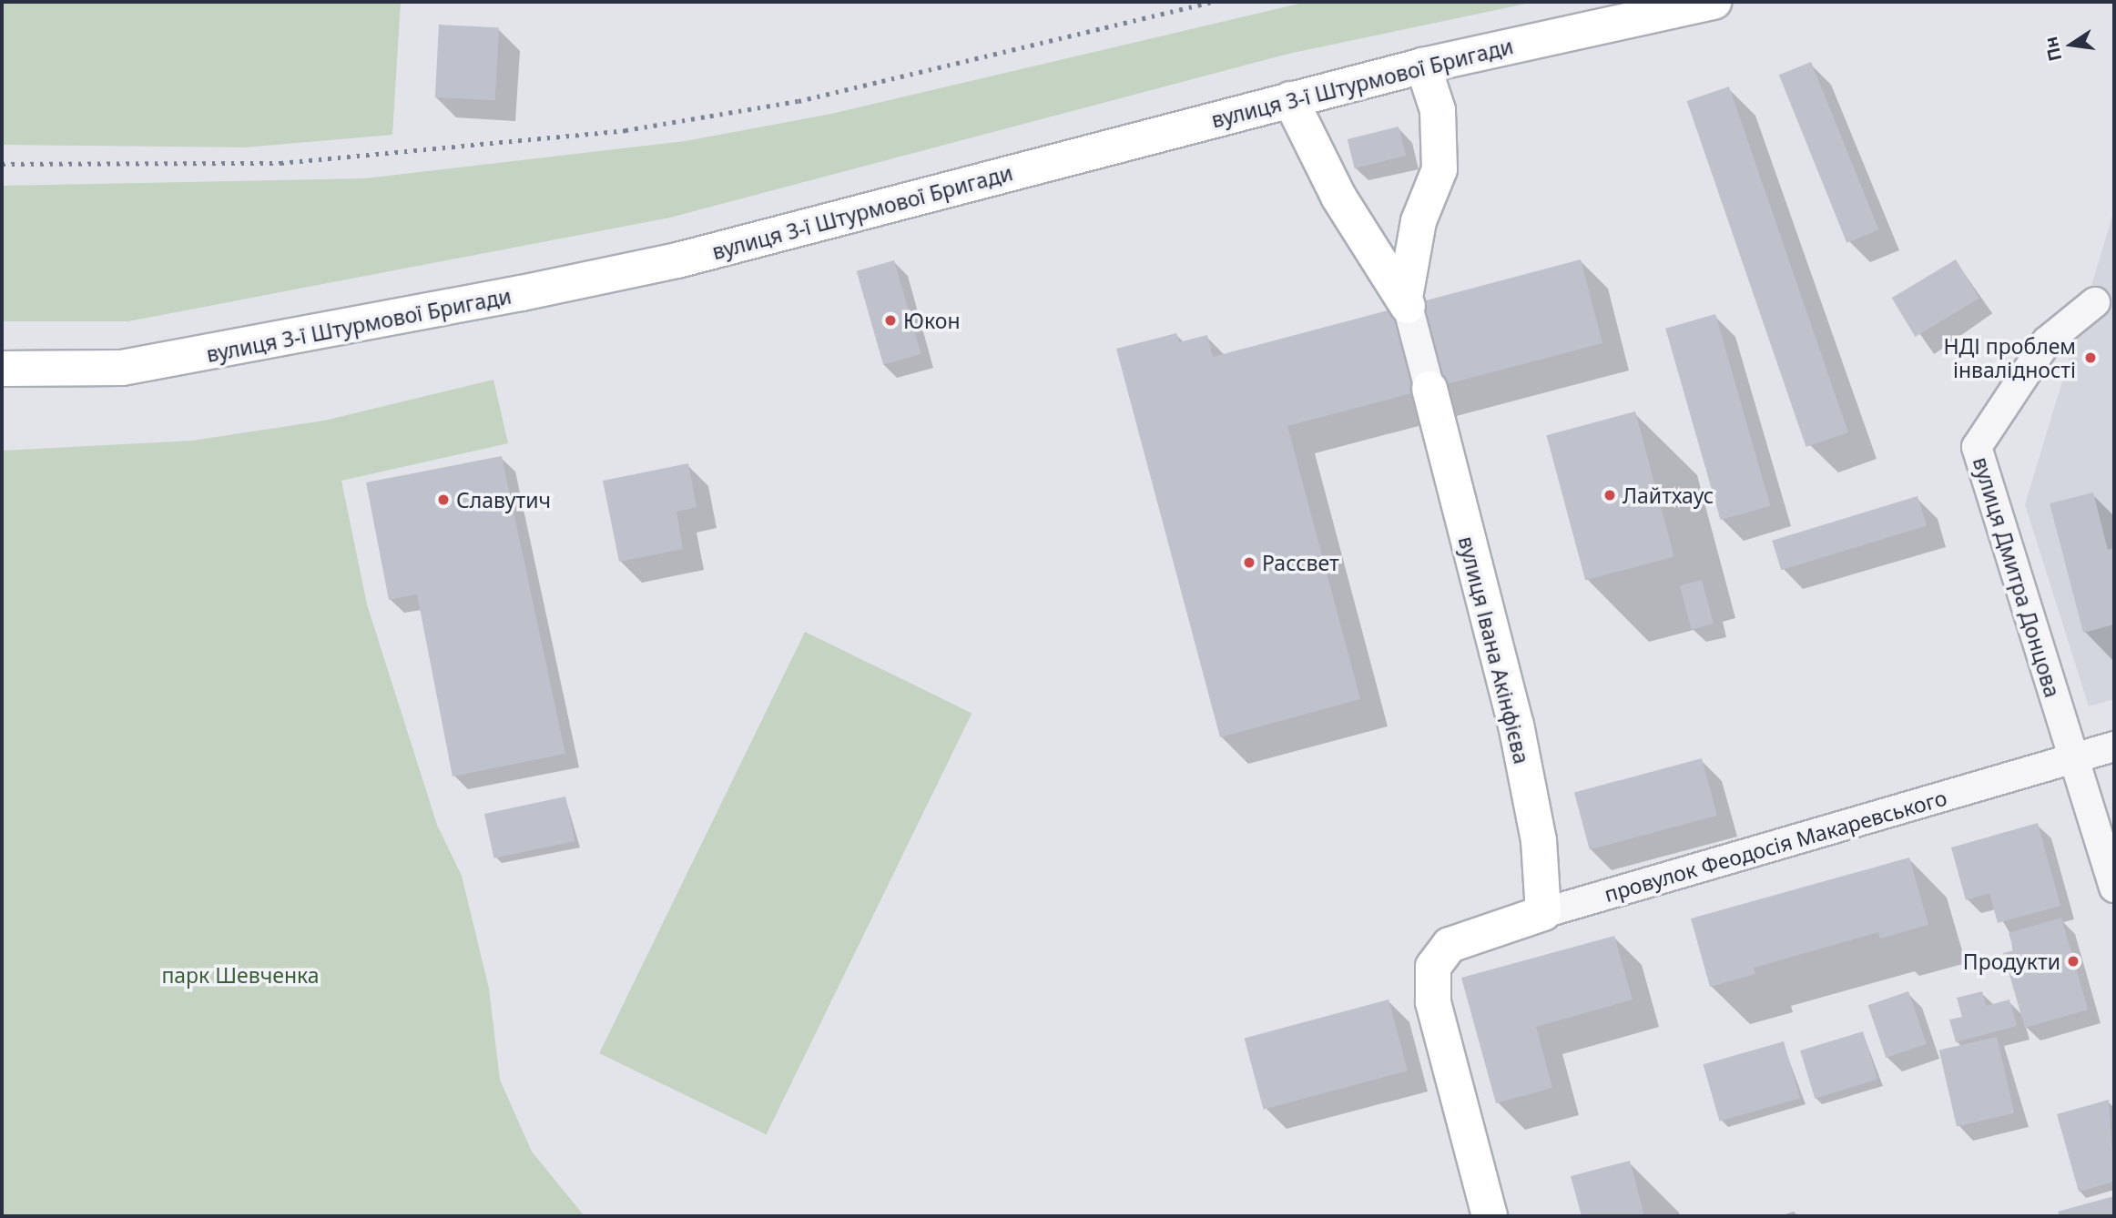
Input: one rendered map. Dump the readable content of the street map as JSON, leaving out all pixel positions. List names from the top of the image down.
{
  "streets": {
    "main road": ["вулиця 3-ї Штурмової Бригади", "вулиця Івана Акінфієва", "провулок Феодосія Макаревського"],
    "street": ["вулиця Дмитра Донцова"]
  },
  "crossings": [
    ["вулиця Дмитра Донцова", "провулок Феодосія Макаревського"],
    ["вулиця Івана Акінфієва", "провулок Феодосія Макаревського"]
  ],
  "parks": ["парк Шевченка"],
  "places": [
    "Юкон",
    "НДІ проблем інвалідності",
    "Лайтхаус",
    "Славутич",
    "Рассвет",
    "Продукти"
  ],
  "north": "left"
}
